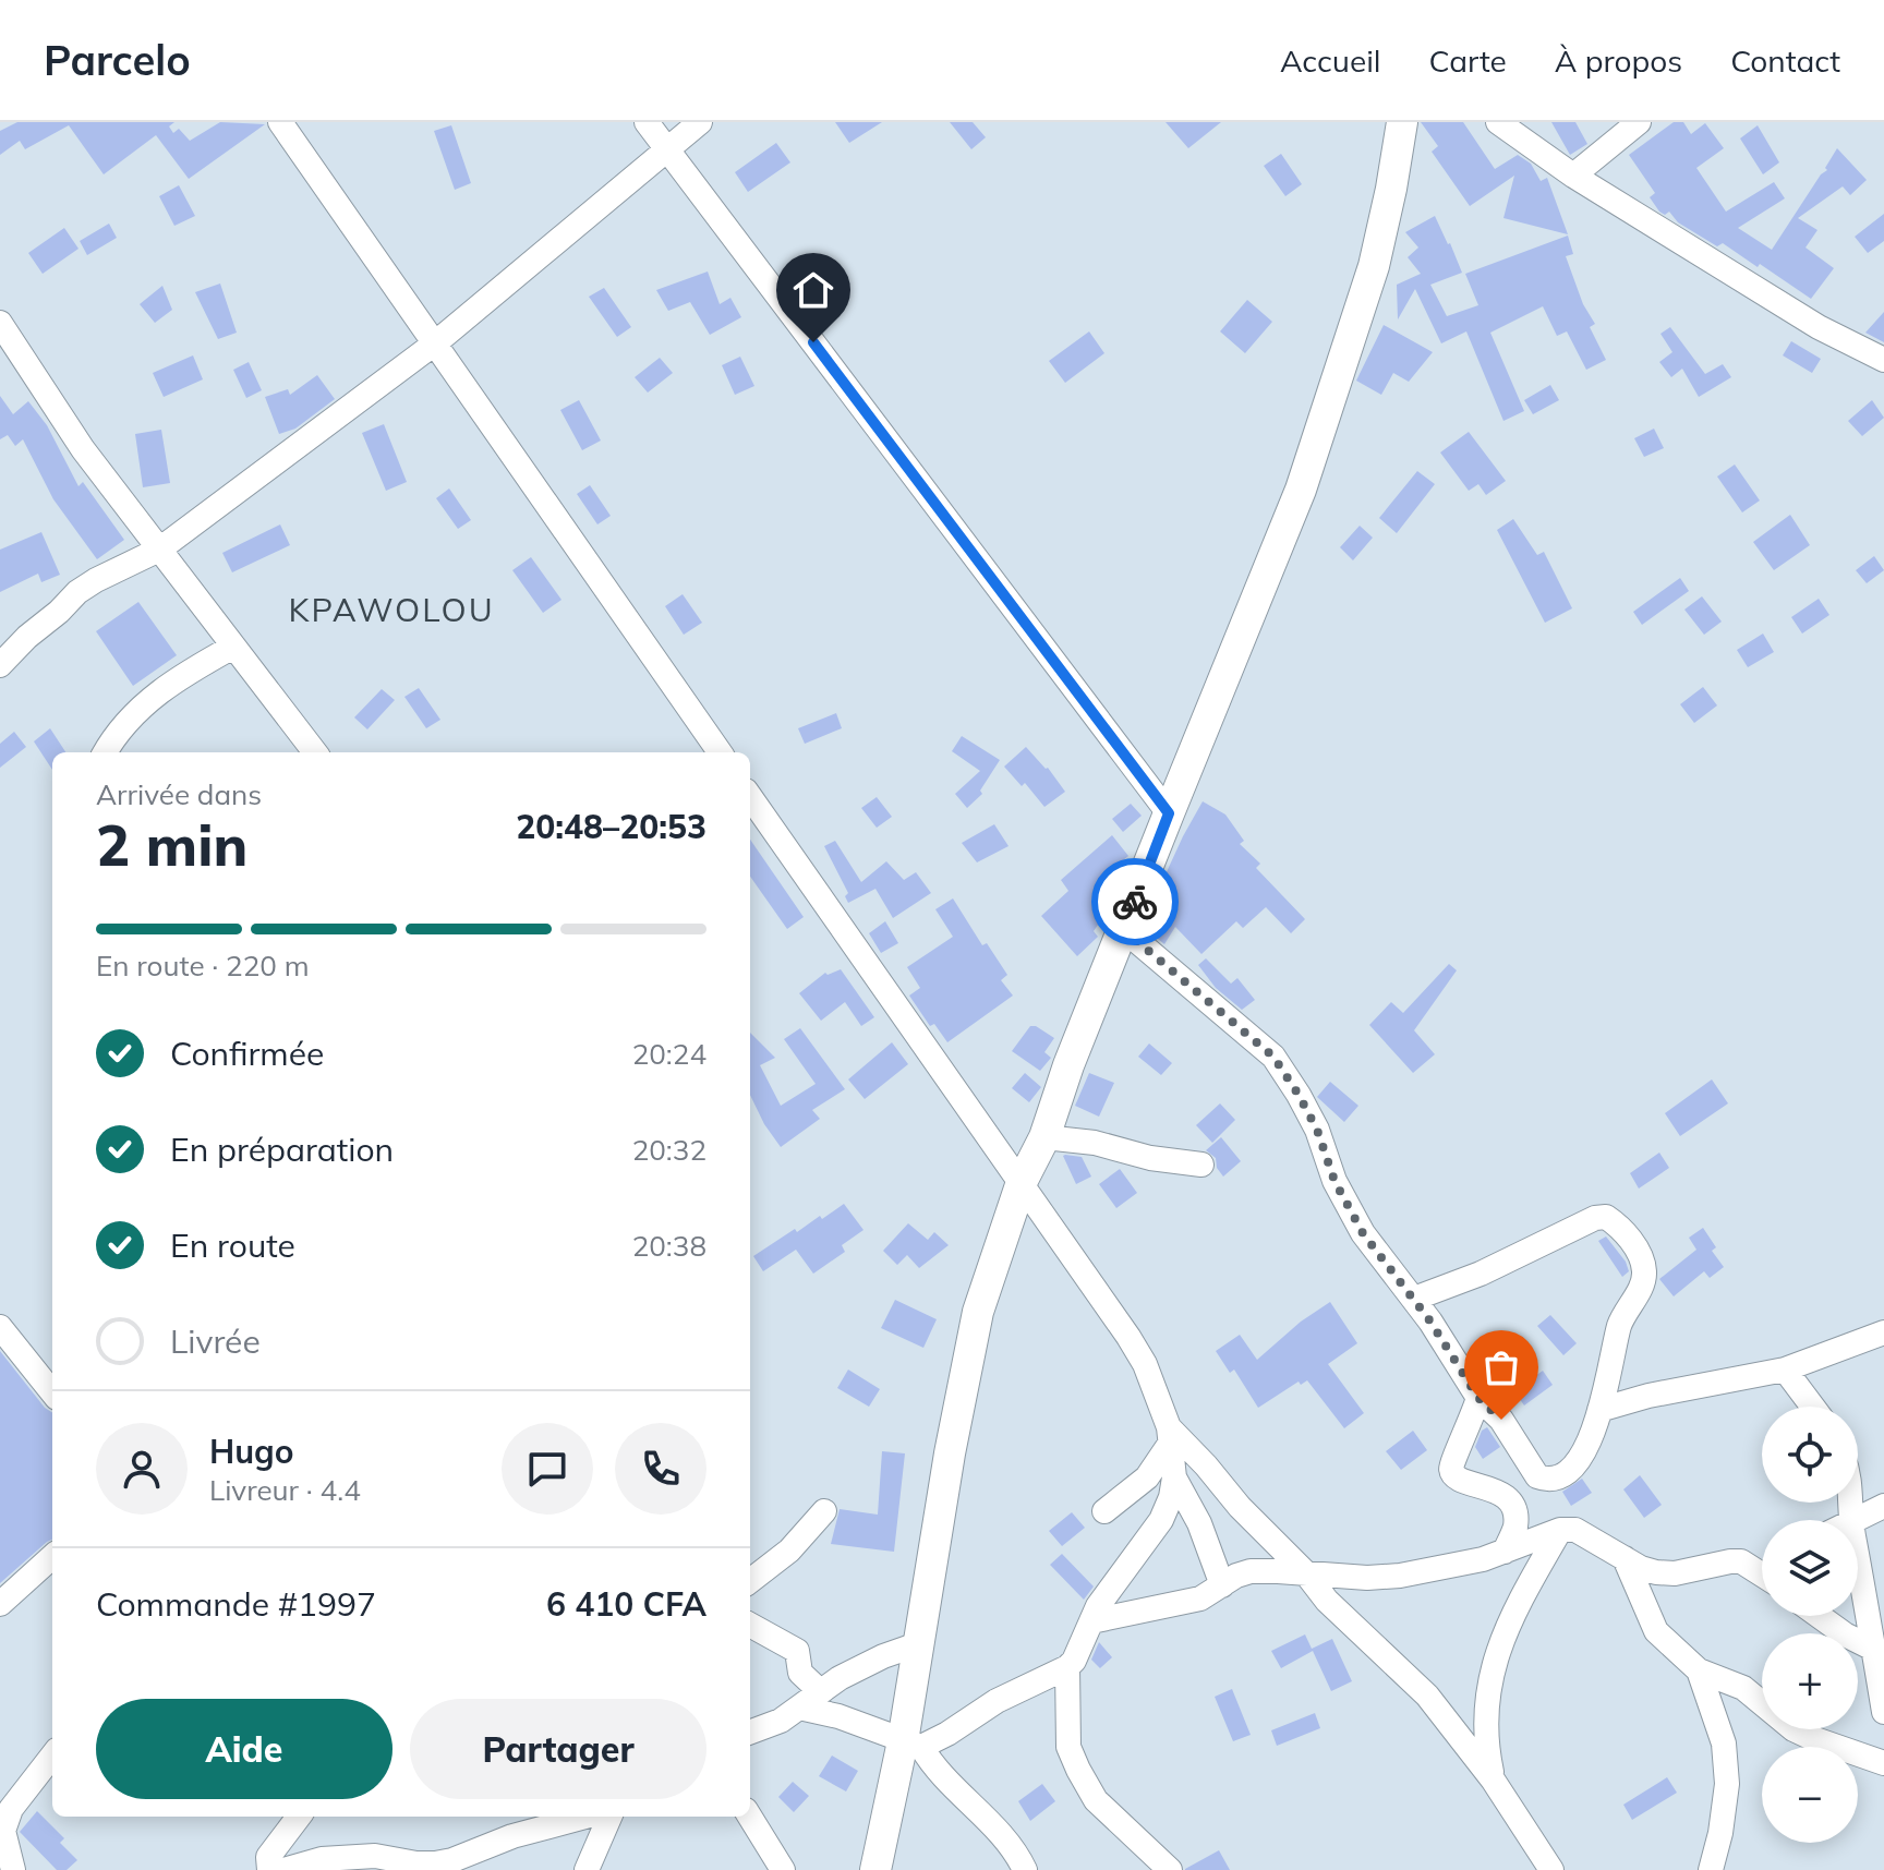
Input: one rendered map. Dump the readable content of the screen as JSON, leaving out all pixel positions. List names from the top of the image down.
{
  "districts": ["KPAWOLOU"],
  "page": {
    "header": "Parcelo",
    "nav": [
      "Accueil",
      "Carte",
      "À propos",
      "Contact"
    ],
    "heading": ["2 min", "Arrivée dans", "20:48–20:53"],
    "panel": [
      "Hugo",
      "Livreur · 4.4",
      "Commande #1997",
      "6 410 CFA"
    ],
    "bar": "En route · 220 m",
    "list": [
      ["Confirmée", "20:24"],
      ["En préparation", "20:32"],
      ["En route", "20:38"],
      "Livrée"
    ],
    "map_buttons": ["+", "−"],
    "buttons": ["Aide", "Partager"]
  }
}
